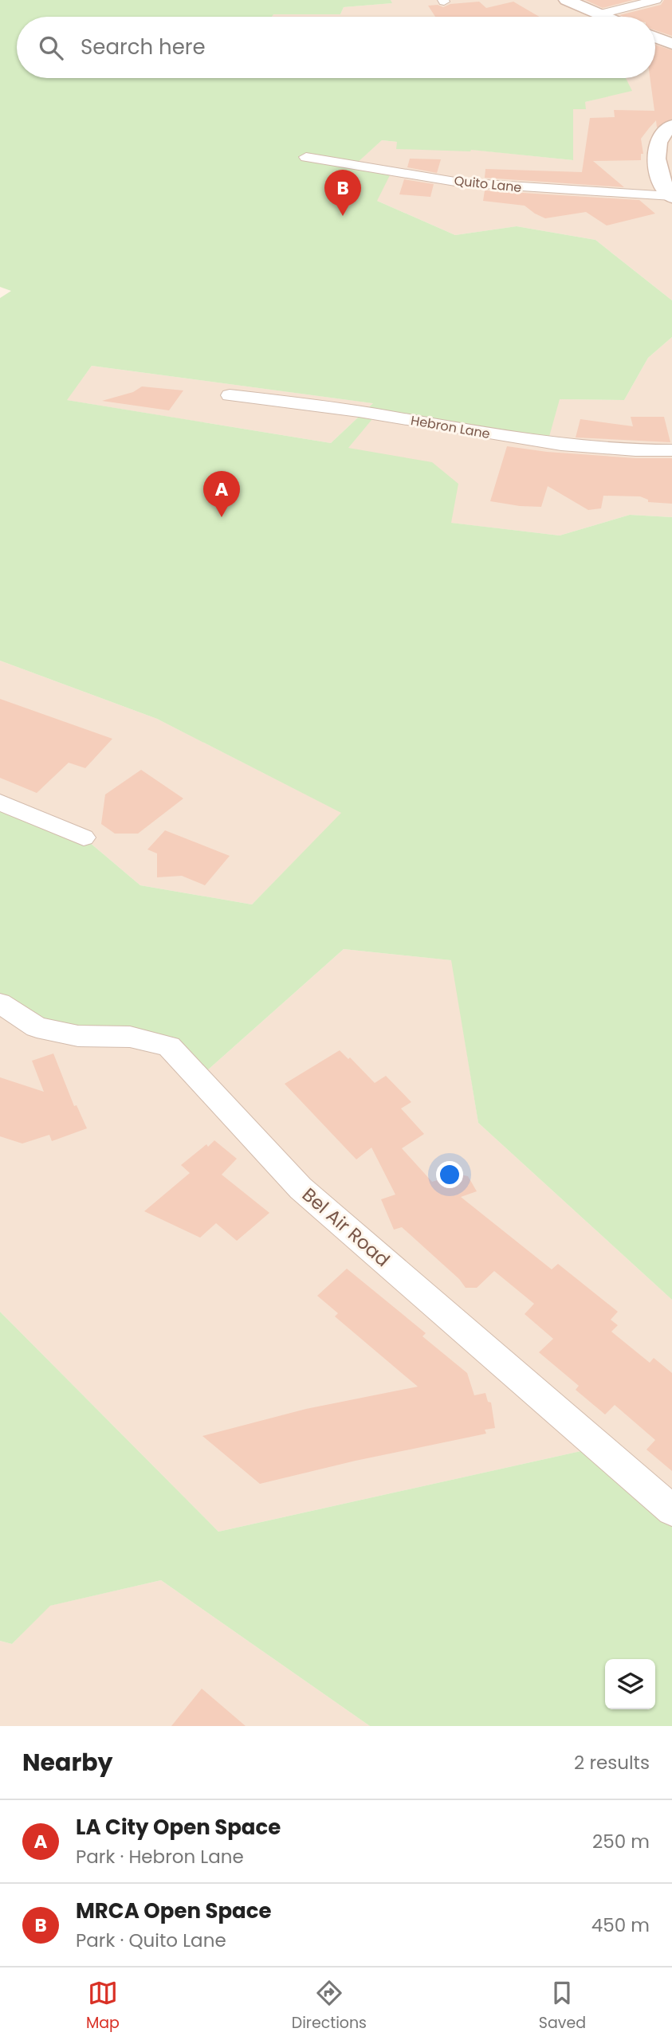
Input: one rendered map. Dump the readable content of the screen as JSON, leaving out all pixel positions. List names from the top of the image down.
{
  "streets": {
    "street": ["Quito Lane", "Hebron Lane", "Bel Air Road"]
  },
  "page": {
    "search": "Search here",
    "pins": ["B", "A"],
    "heading": ["Nearby", "2 results"],
    "list": [
      {
        "mark": "A",
        "name": "LA City Open Space",
        "note": "Park · Hebron Lane",
        "value": "250 m"
      },
      {
        "mark": "B",
        "name": "MRCA Open Space",
        "note": "Park · Quito Lane",
        "value": "450 m"
      }
    ],
    "nav": ["Map", "Directions", "Saved"]
  }
}
